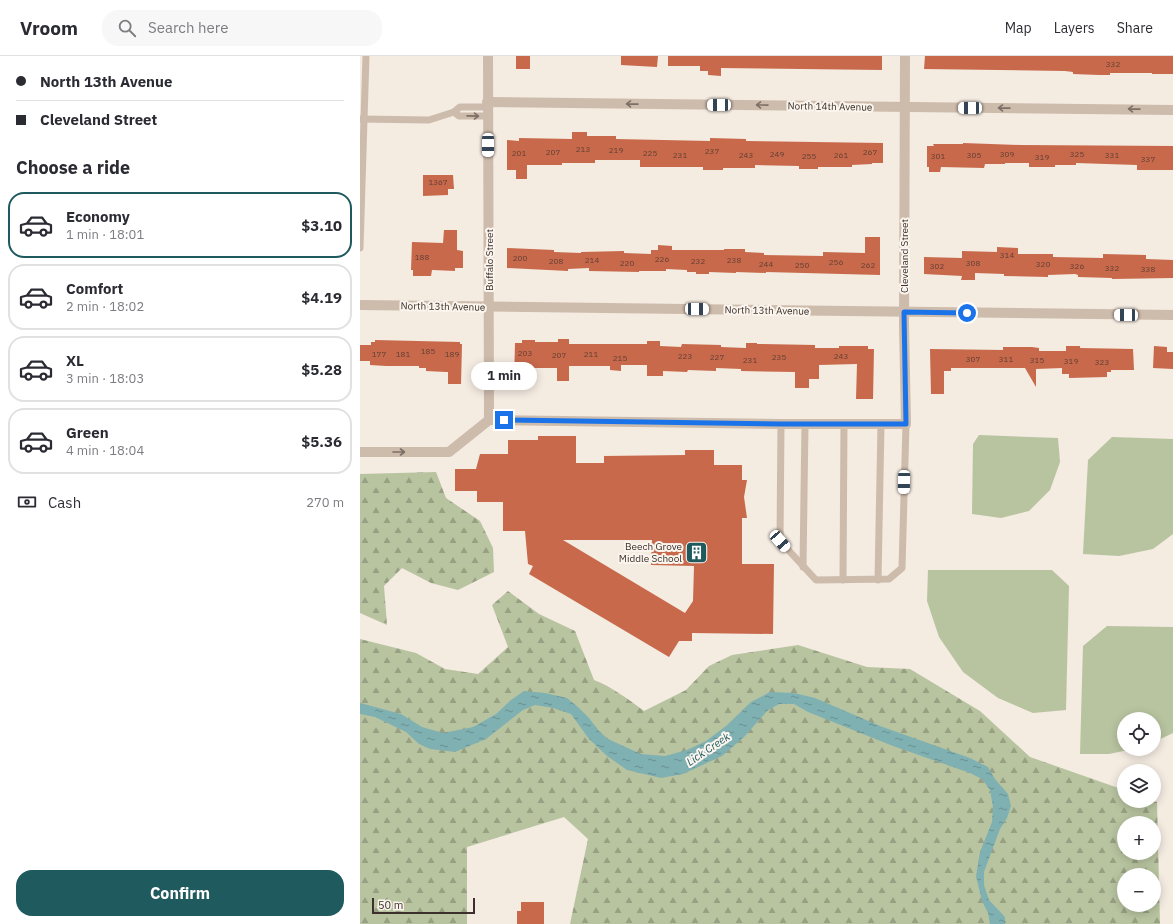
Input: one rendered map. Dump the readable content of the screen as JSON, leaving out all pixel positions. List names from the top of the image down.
{
  "streets": {
    "street": [
      "North 14th Avenue",
      "Cleveland Street",
      "Buffalo Street",
      "North 13th Avenue"
    ]
  },
  "crossings": [
    ["North 14th Avenue", "Cleveland Street"],
    ["North 14th Avenue", "Buffalo Street"],
    ["Cleveland Street", "North 13th Avenue"],
    ["Buffalo Street", "North 13th Avenue"]
  ],
  "one_way": ["North 14th Avenue"],
  "water": ["Lick Creek"],
  "places": {
    "building": ["Beech Grove Middle School"]
  },
  "house_numbers": [
    "332",
    "213",
    "219",
    "237",
    "207",
    "267",
    "201",
    "225",
    "249",
    "309",
    "325",
    "231",
    "243",
    "261",
    "305",
    "331",
    "255",
    "301",
    "319",
    "337",
    "1367",
    "314",
    "188",
    "200",
    "226",
    "214",
    "238",
    "208",
    "232",
    "256",
    "220",
    "308",
    "244",
    "320",
    "250",
    "262",
    "302",
    "326",
    "332",
    "338",
    "185",
    "203",
    "177",
    "181",
    "189",
    "211",
    "207",
    "223",
    "243",
    "227",
    "235",
    "215",
    "307",
    "311",
    "231",
    "315",
    "319",
    "323"
  ],
  "scale_bar": "50 m",
  "page": {
    "header": "Vroom",
    "search": "Search here",
    "nav": ["Map", "Layers", "Share"],
    "banner": ["North 13th Avenue", "Cleveland Street"],
    "heading": "Choose a ride",
    "list": [
      {
        "name": "Economy",
        "note": "1 min · 18:01",
        "value": "$3.10"
      },
      {
        "name": "Comfort",
        "note": "2 min · 18:02",
        "value": "$4.19"
      },
      {
        "name": "XL",
        "note": "3 min · 18:03",
        "value": "$5.28"
      },
      {
        "name": "Green",
        "note": "4 min · 18:04",
        "value": "$5.36"
      }
    ],
    "bubble": "1 min",
    "pay": ["Cash", "270 m"],
    "map_buttons": ["+", "−"],
    "buttons": "Confirm",
    "scale": "50 m"
  }
}
